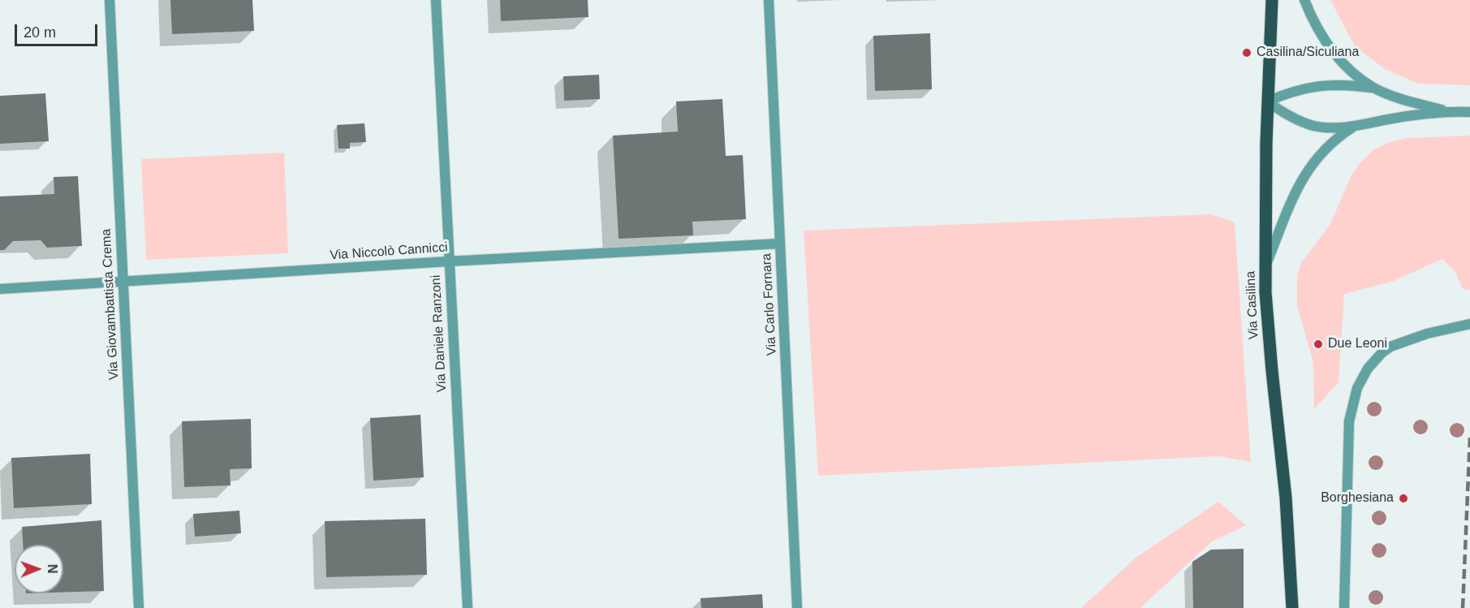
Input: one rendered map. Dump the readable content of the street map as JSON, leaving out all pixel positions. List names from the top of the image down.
{
  "streets": {
    "main road": ["Via Casilina"],
    "street": [
      "Via Niccolò Cannicci",
      "Via Giovambattista Crema",
      "Via Carlo Fornara",
      "Via Daniele Ranzoni"
    ]
  },
  "crossings": [
    ["Via Niccolò Cannicci", "Via Giovambattista Crema"],
    ["Via Niccolò Cannicci", "Via Carlo Fornara"],
    ["Via Niccolò Cannicci", "Via Daniele Ranzoni"]
  ],
  "places": ["Casilina/Siculiana", "Due Leoni", "Borghesiana"],
  "scale_bar": "20 m",
  "north": "right"
}
